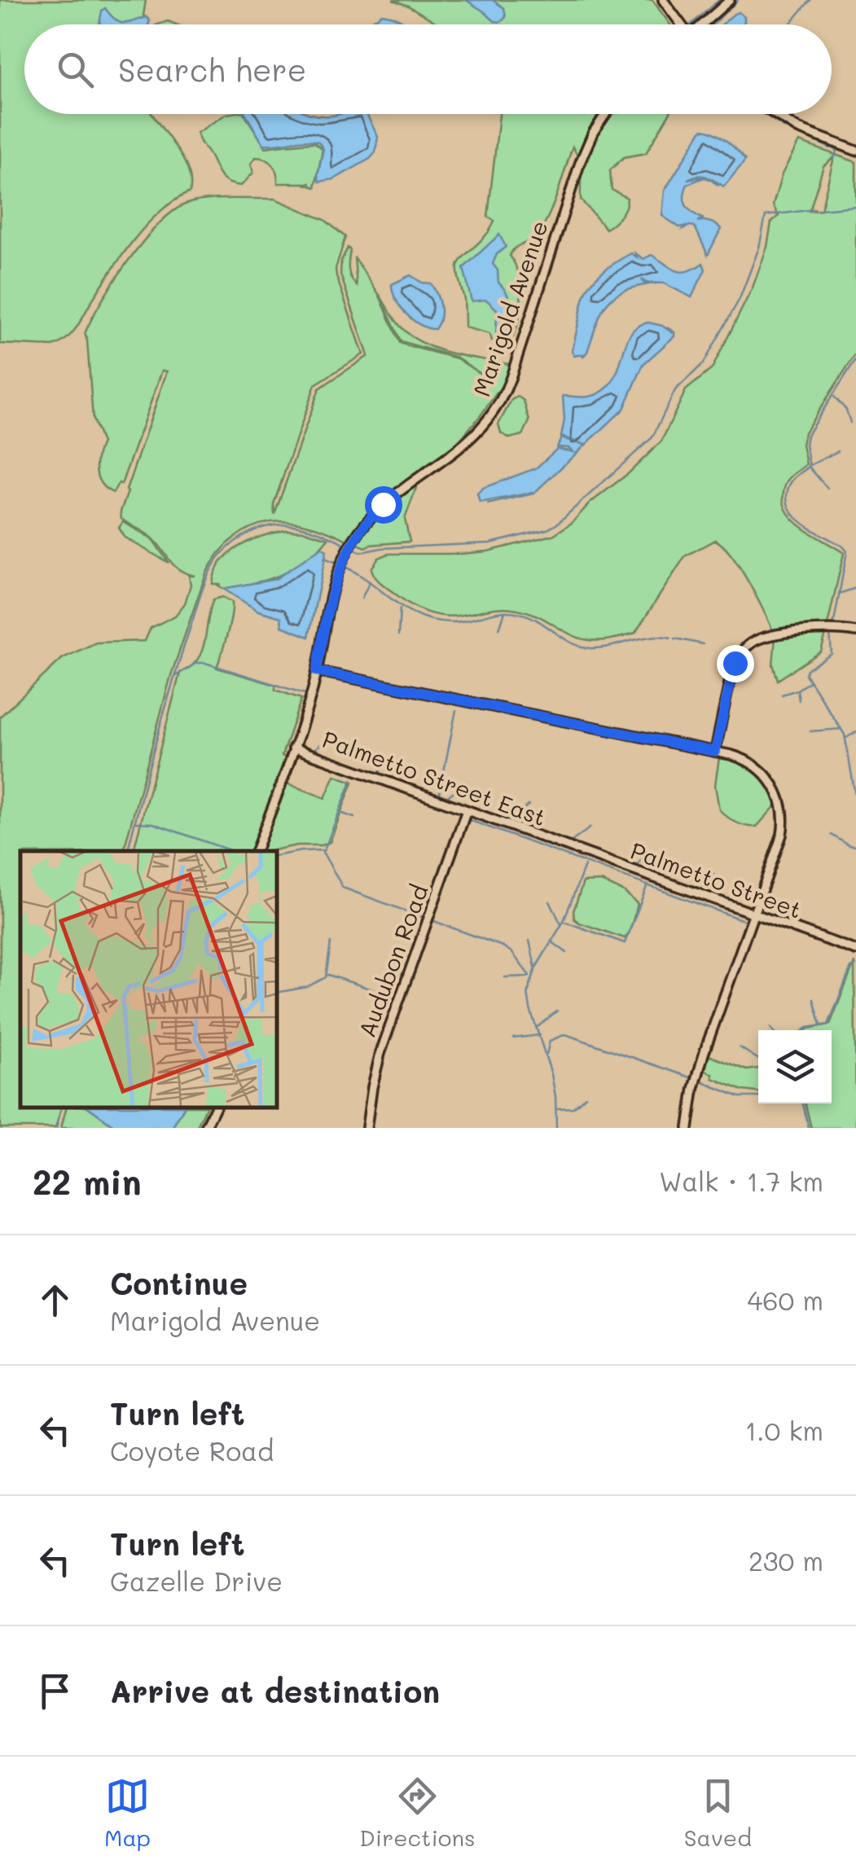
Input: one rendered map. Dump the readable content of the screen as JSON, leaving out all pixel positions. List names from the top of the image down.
{
  "streets": {
    "street": [
      "Marigold Avenue",
      "Palmetto Street East",
      "Palmetto Street",
      "Audubon Road"
    ]
  },
  "crossings": [
    ["Marigold Avenue", "Palmetto Street East"],
    ["Palmetto Street East", "Palmetto Street"],
    ["Palmetto Street East", "Audubon Road"]
  ],
  "page": {
    "search": "Search here",
    "heading": ["22 min", "Walk · 1.7 km"],
    "list": [
      ["Continue", "Marigold Avenue", "460 m"],
      ["Turn left", "Coyote Road", "1.0 km"],
      ["Turn left", "Gazelle Drive", "230 m"],
      "Arrive at destination"
    ],
    "nav": ["Map", "Directions", "Saved"]
  }
}
